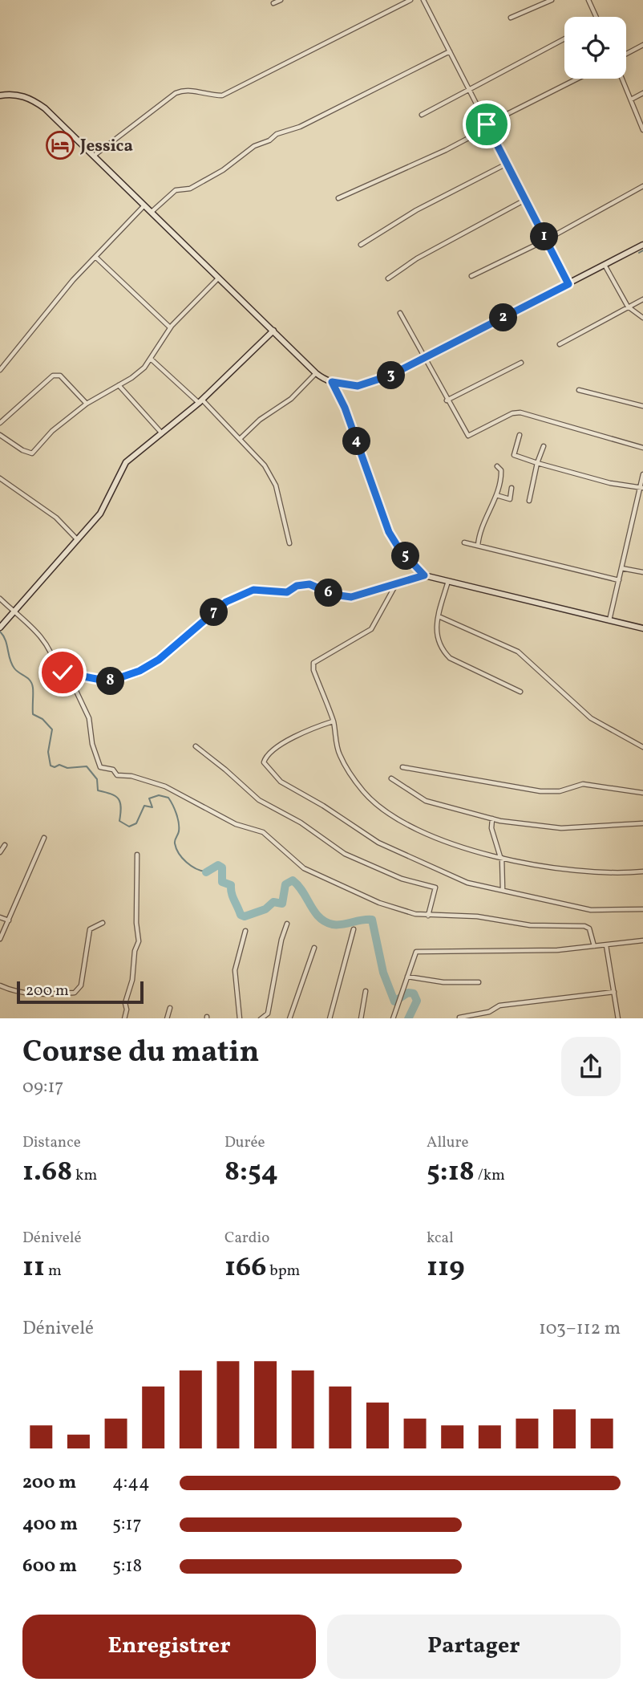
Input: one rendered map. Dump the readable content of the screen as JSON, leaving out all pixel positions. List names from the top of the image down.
{
  "places": {
    "hotel": ["Jessica"]
  },
  "scale_bar": "200 m",
  "page": {
    "pins": [
      "1",
      "2",
      "3",
      "4",
      "5",
      "6",
      "7",
      "8"
    ],
    "scale": "200 m",
    "heading": ["Course du matin", "09:17"],
    "stats": [
      ["Distance", "1.68 km"],
      ["Durée", "8:54"],
      ["Allure", "5:18 /km"],
      ["Dénivelé", "11 m"],
      ["Cardio", "166 bpm"],
      ["kcal", "119"]
    ],
    "chart": ["Dénivelé", "103–112 m"],
    "list": [
      {
        "name": "200 m",
        "note": "4:44"
      },
      {
        "name": "400 m",
        "note": "5:17"
      },
      {
        "name": "600 m",
        "note": "5:18"
      }
    ],
    "buttons": ["Enregistrer", "Partager"]
  }
}
